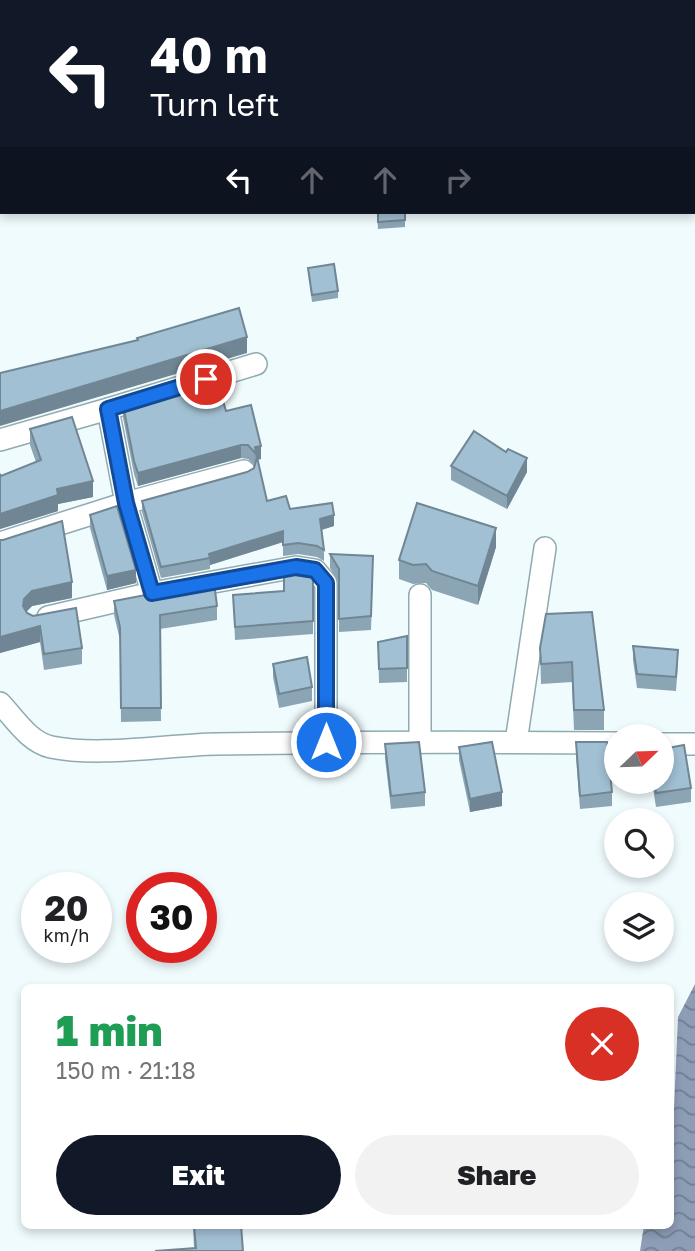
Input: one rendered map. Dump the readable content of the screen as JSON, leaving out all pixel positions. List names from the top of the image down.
{
  "north": "top right",
  "page": {
    "turn": ["40 m", "Turn left"],
    "speed": "20 km/h",
    "limit": "30",
    "heading": ["1 min", "150 m · 21:18"],
    "buttons": ["Exit", "Share"]
  }
}
